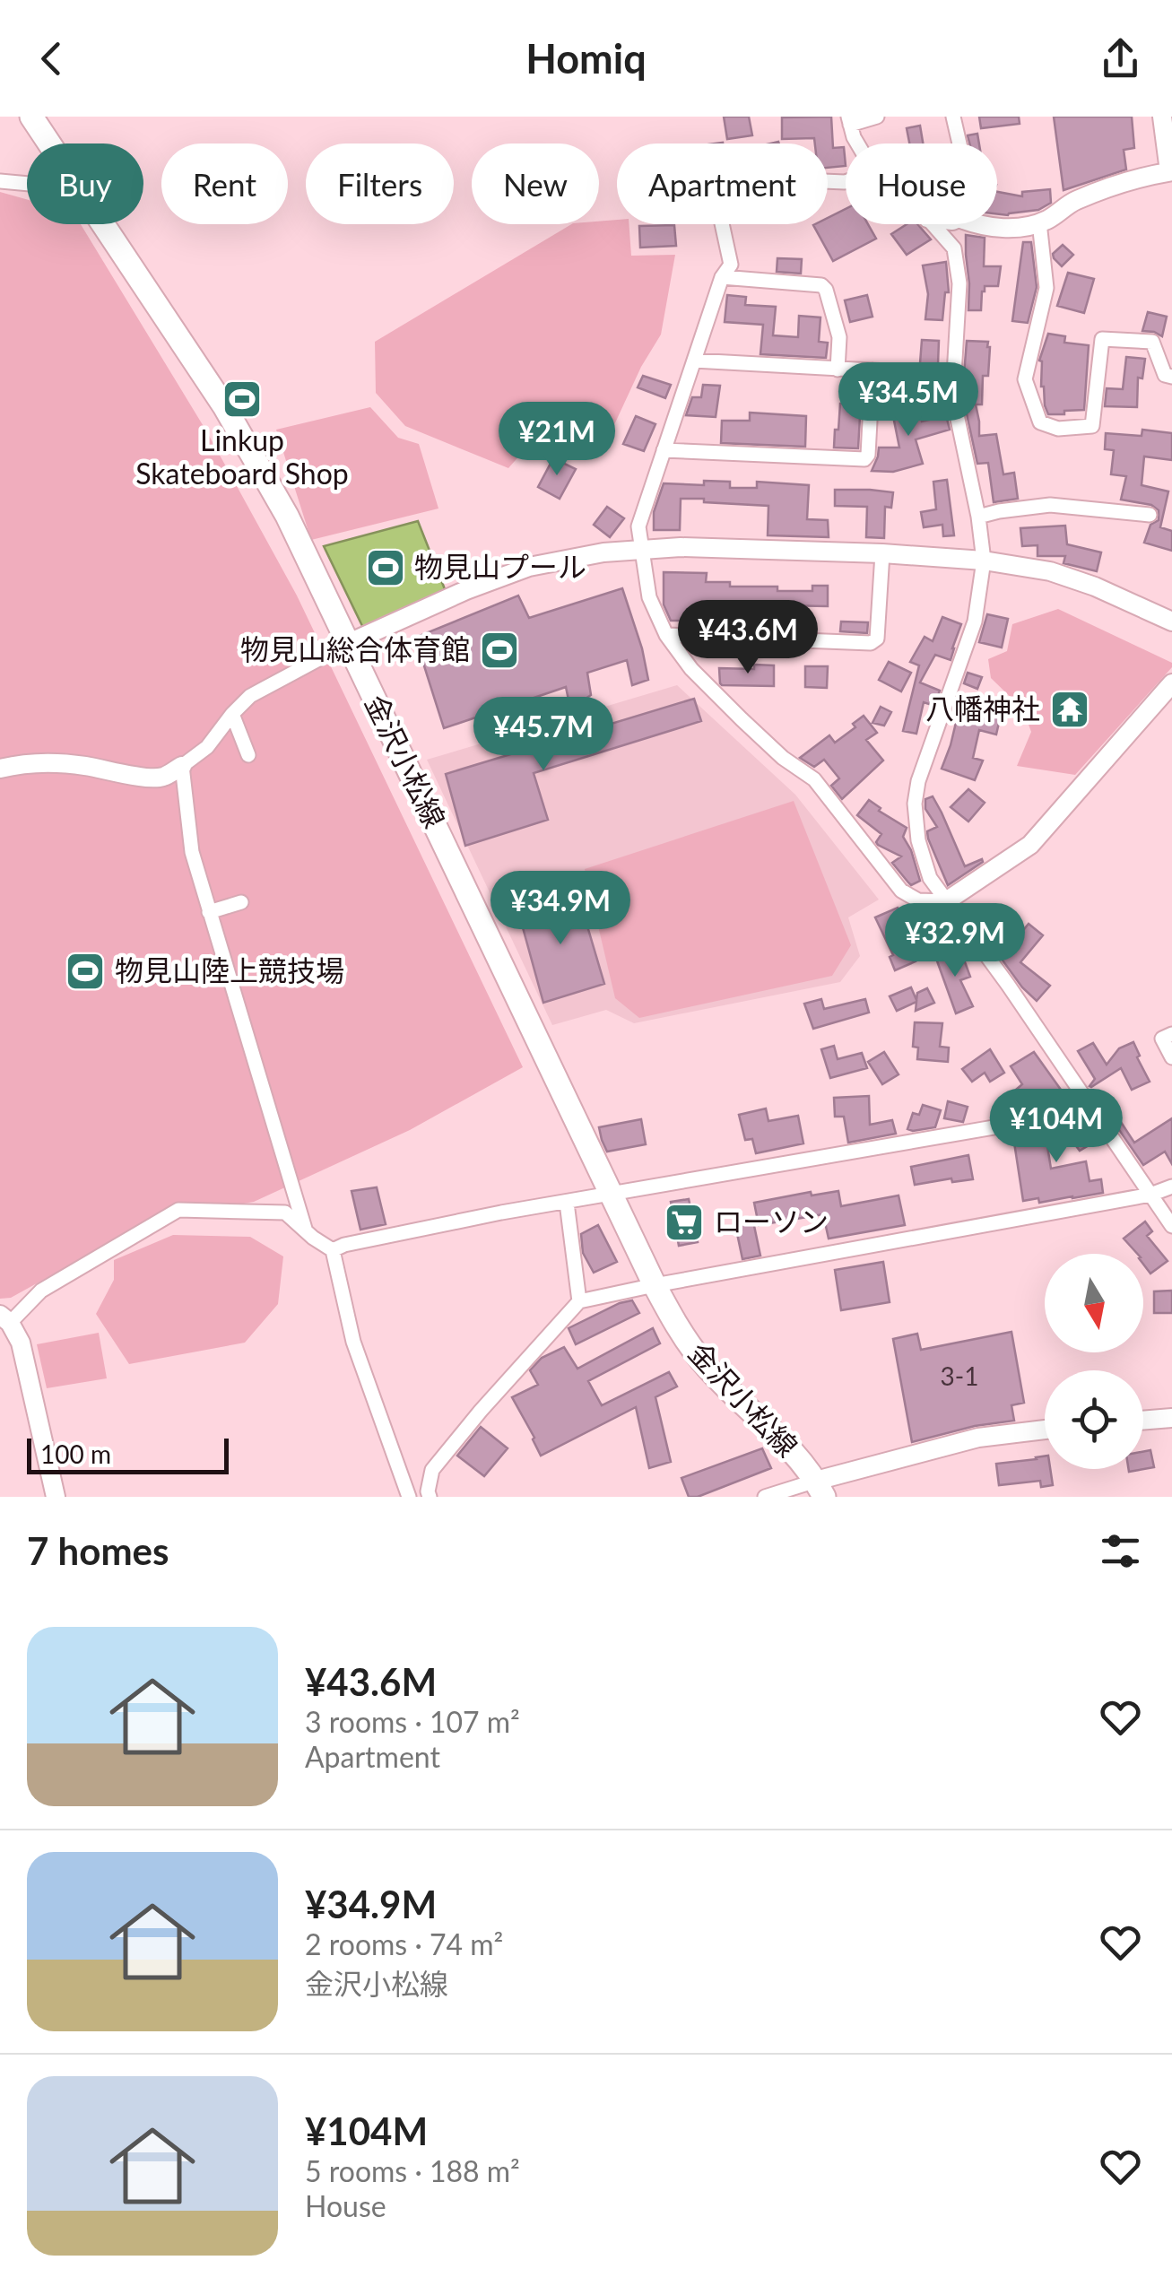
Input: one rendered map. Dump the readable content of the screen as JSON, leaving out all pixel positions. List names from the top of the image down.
{
  "streets": {
    "main road": ["金沢小松線"]
  },
  "places": {
    "sports": [
      "Linkup Skateboard Shop",
      "物見山プール",
      "物見山総合体育館",
      "物見山陸上競技場"
    ],
    "temple": ["八幡神社"],
    "supermarket": ["ローソン"]
  },
  "house_numbers": ["3-1"],
  "scale_bar": "100 m",
  "north": "bottom",
  "page": {
    "header": "Homiq",
    "chip": [
      "Buy",
      "Rent",
      "Filters",
      "New",
      "Apartment",
      "House"
    ],
    "price": [
      "¥34.5M",
      "¥21M",
      "¥43.6M",
      "¥45.7M",
      "¥34.9M",
      "¥32.9M",
      "¥104M"
    ],
    "scale": "100 m",
    "heading": "7 homes",
    "list": [
      {
        "name": "¥43.6M",
        "note": "3 rooms · 107 m² · Apartment"
      },
      {
        "name": "¥34.9M",
        "note": "2 rooms · 74 m² · 金沢小松線"
      },
      {
        "name": "¥104M",
        "note": "5 rooms · 188 m² · House"
      }
    ]
  }
}
